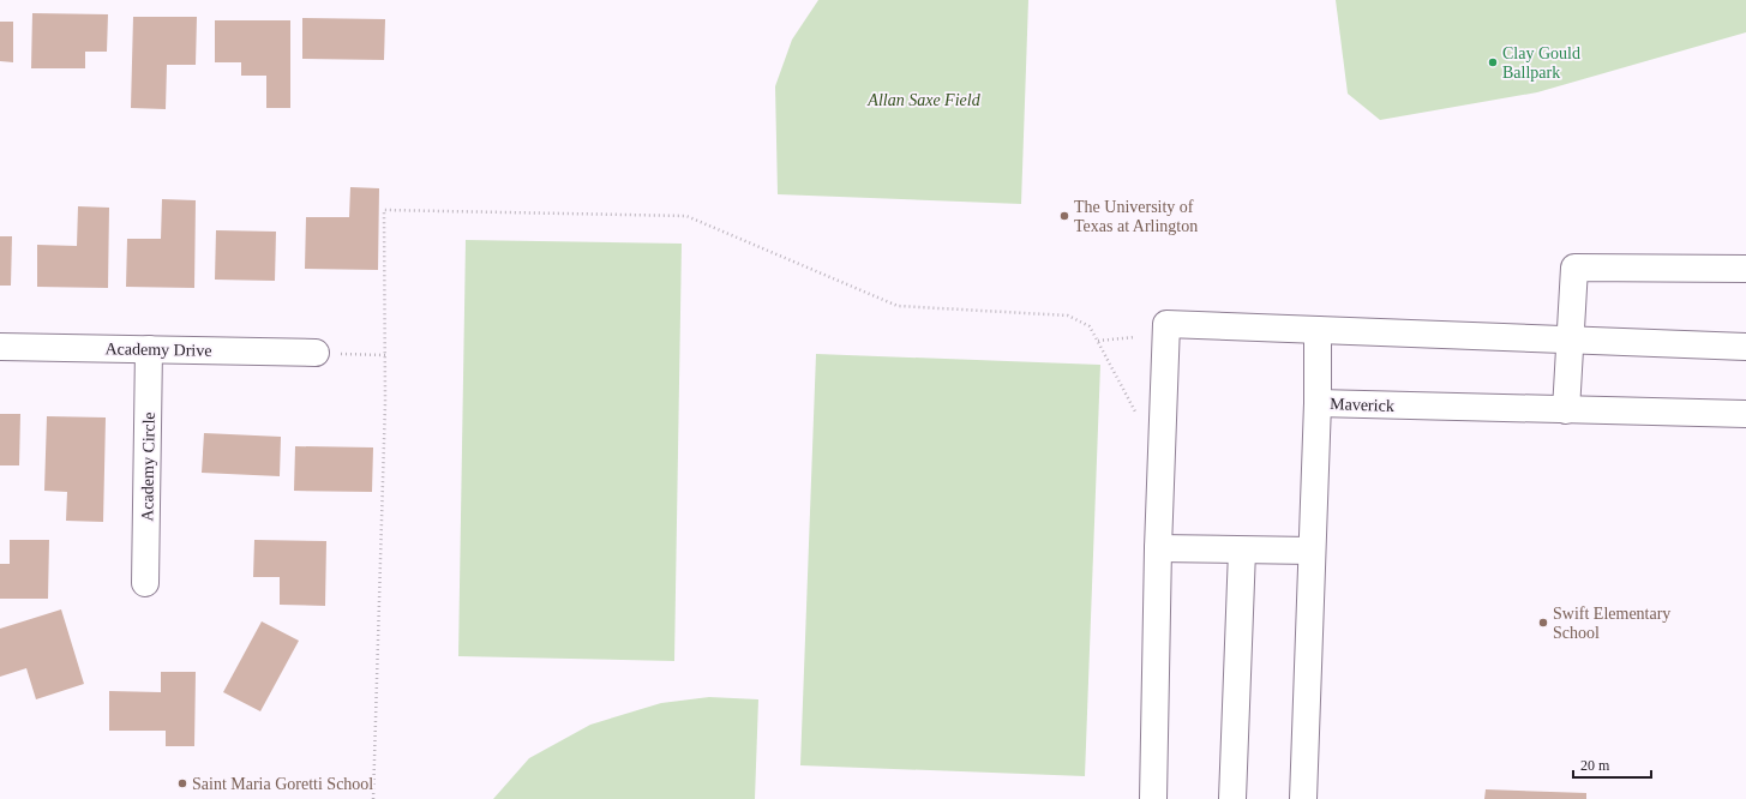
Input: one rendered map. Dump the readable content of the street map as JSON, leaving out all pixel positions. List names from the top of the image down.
{
  "streets": {
    "street": ["Academy Drive", "Maverick", "Academy Circle"]
  },
  "crossings": [
    ["Academy Drive", "Academy Circle"]
  ],
  "parks": ["Allan Saxe Field"],
  "places": [
    "Clay Gould Ballpark",
    "The University of Texas at Arlington",
    "Swift Elementary School",
    "Saint Maria Goretti School"
  ],
  "scale_bar": "20 m"
}
